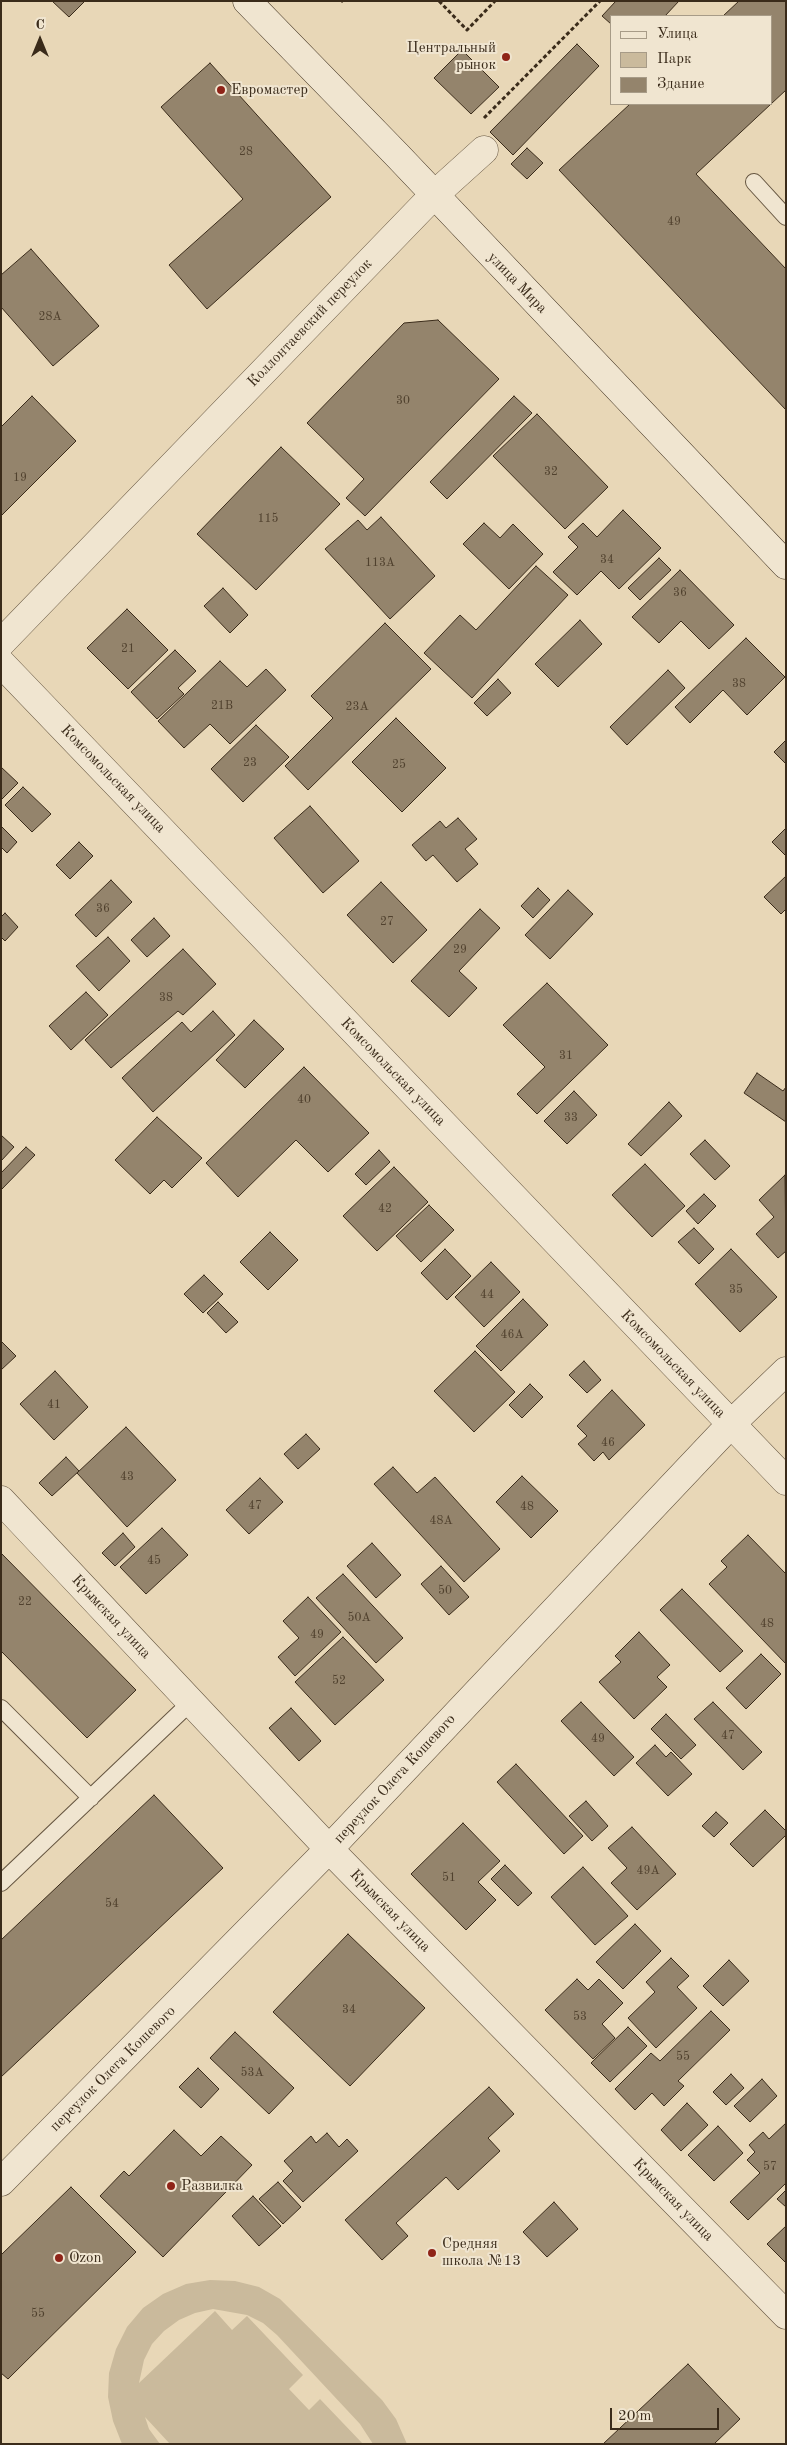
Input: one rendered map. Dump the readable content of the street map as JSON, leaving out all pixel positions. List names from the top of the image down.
{
  "streets": {
    "street": [
      "улица Мира",
      "Коллонтаевский переулок",
      "Комсомольская улица",
      "Крымская улица",
      "переулок Олега Кошевого"
    ]
  },
  "crossings": [
    ["улица Мира", "Коллонтаевский переулок"],
    ["Комсомольская улица", "переулок Олега Кошевого"],
    ["Крымская улица", "переулок Олега Кошевого"]
  ],
  "places": [
    "Центральный рынок",
    "Евромастер",
    "Развилка",
    "Средняя школа №13",
    "Ozon"
  ],
  "house_numbers": [
    "28",
    "49",
    "28А",
    "30",
    "32",
    "19",
    "115",
    "34",
    "113А",
    "36",
    "21",
    "38",
    "21В",
    "23А",
    "23",
    "25",
    "36",
    "27",
    "29",
    "38",
    "31",
    "40",
    "33",
    "42",
    "35",
    "44",
    "46А",
    "41",
    "46",
    "43",
    "47",
    "48",
    "48А",
    "45",
    "50",
    "22",
    "50А",
    "48",
    "49",
    "52",
    "47",
    "49",
    "49А",
    "51",
    "54",
    "34",
    "53",
    "55",
    "53А",
    "57",
    "55"
  ],
  "legend": ["Улица", "Парк", "Здание"],
  "scale_bar": "20 m",
  "north": "top"
}
